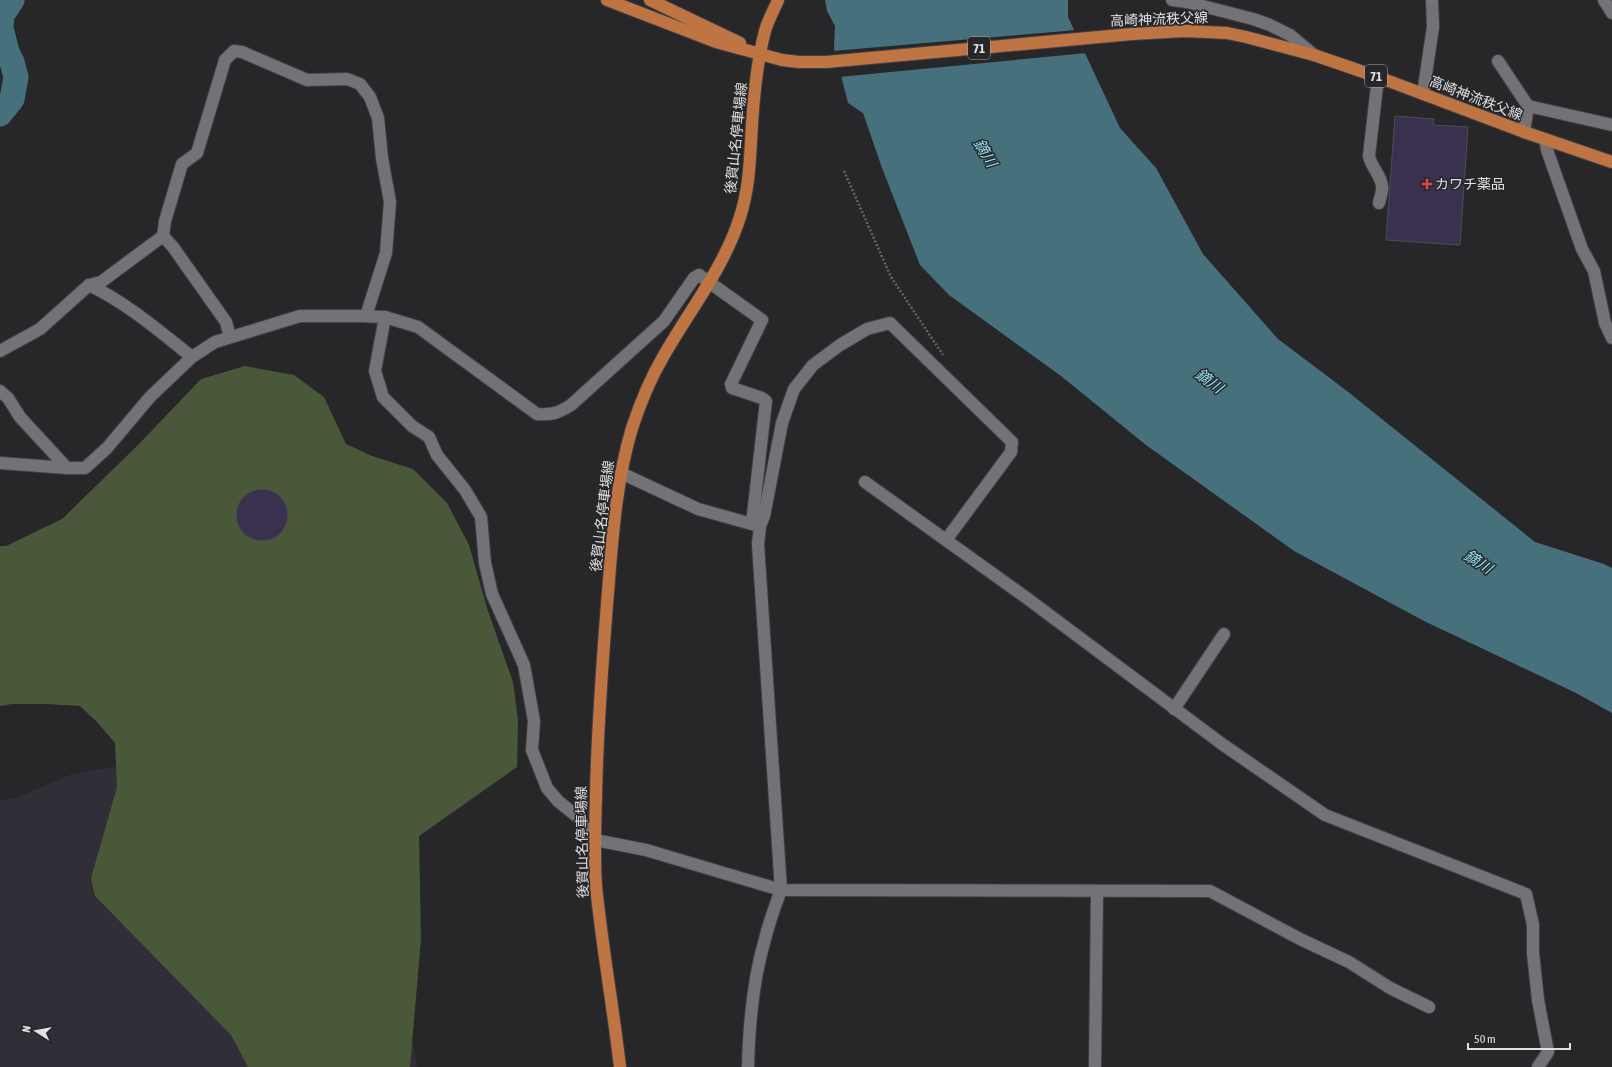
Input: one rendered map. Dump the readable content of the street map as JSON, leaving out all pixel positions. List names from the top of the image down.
{
  "streets": {
    "main road": ["高崎神流秩父線", "71", "後賀山名停車場線"]
  },
  "crossings": [
    ["高崎神流秩父線", "後賀山名停車場線"]
  ],
  "water": ["鏑川"],
  "places": {
    "health": ["カワチ薬品"]
  },
  "scale_bar": "50 m",
  "north": "left"
}
